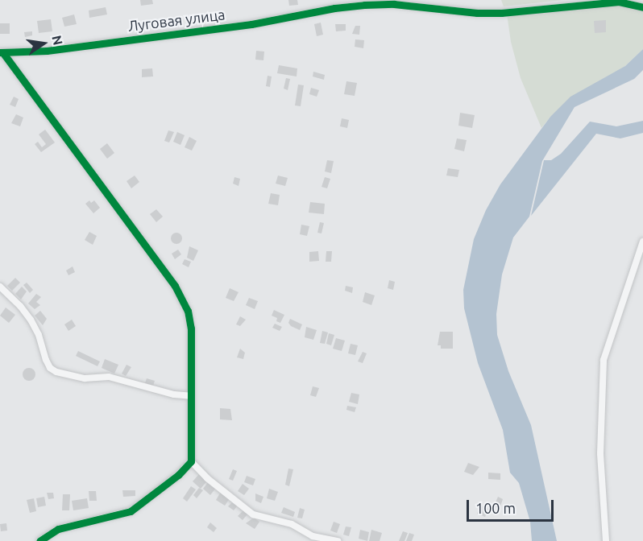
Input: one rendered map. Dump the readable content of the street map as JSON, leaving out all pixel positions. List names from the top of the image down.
{
  "streets": {
    "street": ["Луговая улица"]
  },
  "scale_bar": "100 m",
  "north": "right"
}
